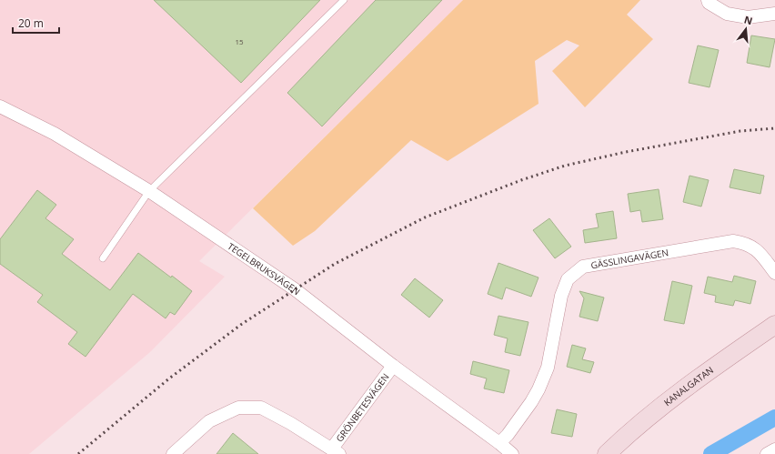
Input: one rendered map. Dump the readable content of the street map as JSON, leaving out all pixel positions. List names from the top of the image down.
{
  "streets": {
    "street": [
      "GÄSSLINGAVÄGEN",
      "TEGELBRUKSVÄGEN",
      "KANALGATAN",
      "GRÖNBETESVÄGEN"
    ]
  },
  "crossings": [
    ["GÄSSLINGAVÄGEN", "TEGELBRUKSVÄGEN"],
    ["TEGELBRUKSVÄGEN", "GRÖNBETESVÄGEN"]
  ],
  "house_numbers": ["15"],
  "scale_bar": "20 m",
  "north": "top"
}
